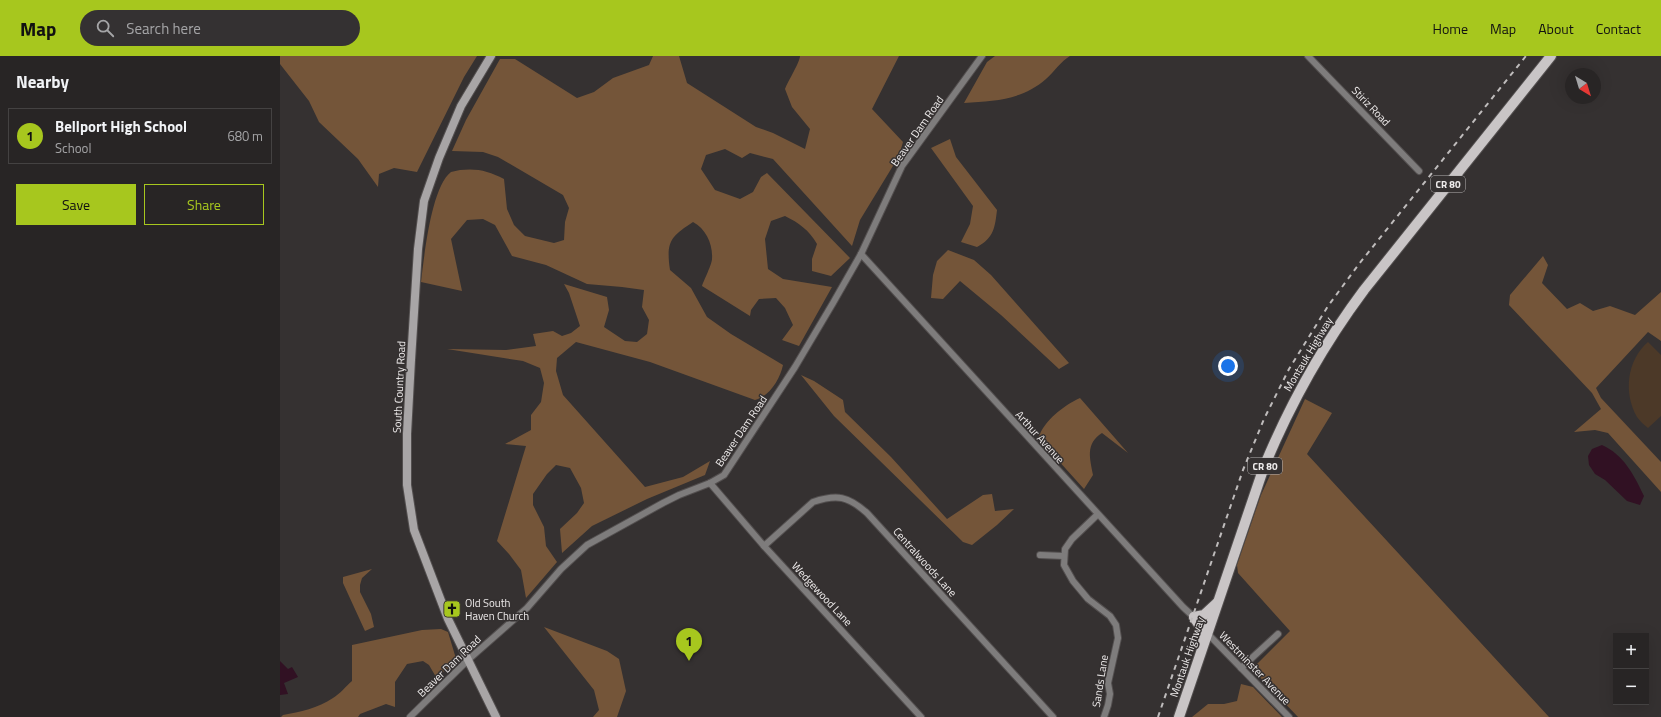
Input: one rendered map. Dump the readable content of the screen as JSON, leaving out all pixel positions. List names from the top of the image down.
{
  "streets": {
    "main road": ["CR 80", "Montauk Highway", "South Country Road"],
    "street": [
      "Stiriz Road",
      "Beaver Dam Road",
      "Arthur Avenue",
      "Centralwoods Lane",
      "Wedgewood Lane",
      "Westminster Avenue",
      "Sands Lane"
    ]
  },
  "crossings": [
    ["Beaver Dam Road", "South Country Road"],
    ["Beaver Dam Road", "Arthur Avenue"],
    ["Beaver Dam Road", "Wedgewood Lane"],
    ["Montauk Highway", "Arthur Avenue"],
    ["Montauk Highway", "Westminster Avenue"],
    ["Arthur Avenue", "Westminster Avenue"],
    ["Centralwoods Lane", "Wedgewood Lane"]
  ],
  "places": {
    "church": ["Old South Haven Church"]
  },
  "north": "bottom right",
  "page": {
    "header": "Map",
    "search": "Search here",
    "nav": [
      "Home",
      "Map",
      "About",
      "Contact"
    ],
    "heading": "Nearby",
    "list": [
      {
        "mark": "1",
        "name": "Bellport High School",
        "note": "School",
        "value": "680 m"
      }
    ],
    "buttons": ["Save", "Share"],
    "pins": "1",
    "map_buttons": ["+", "−"]
  }
}
